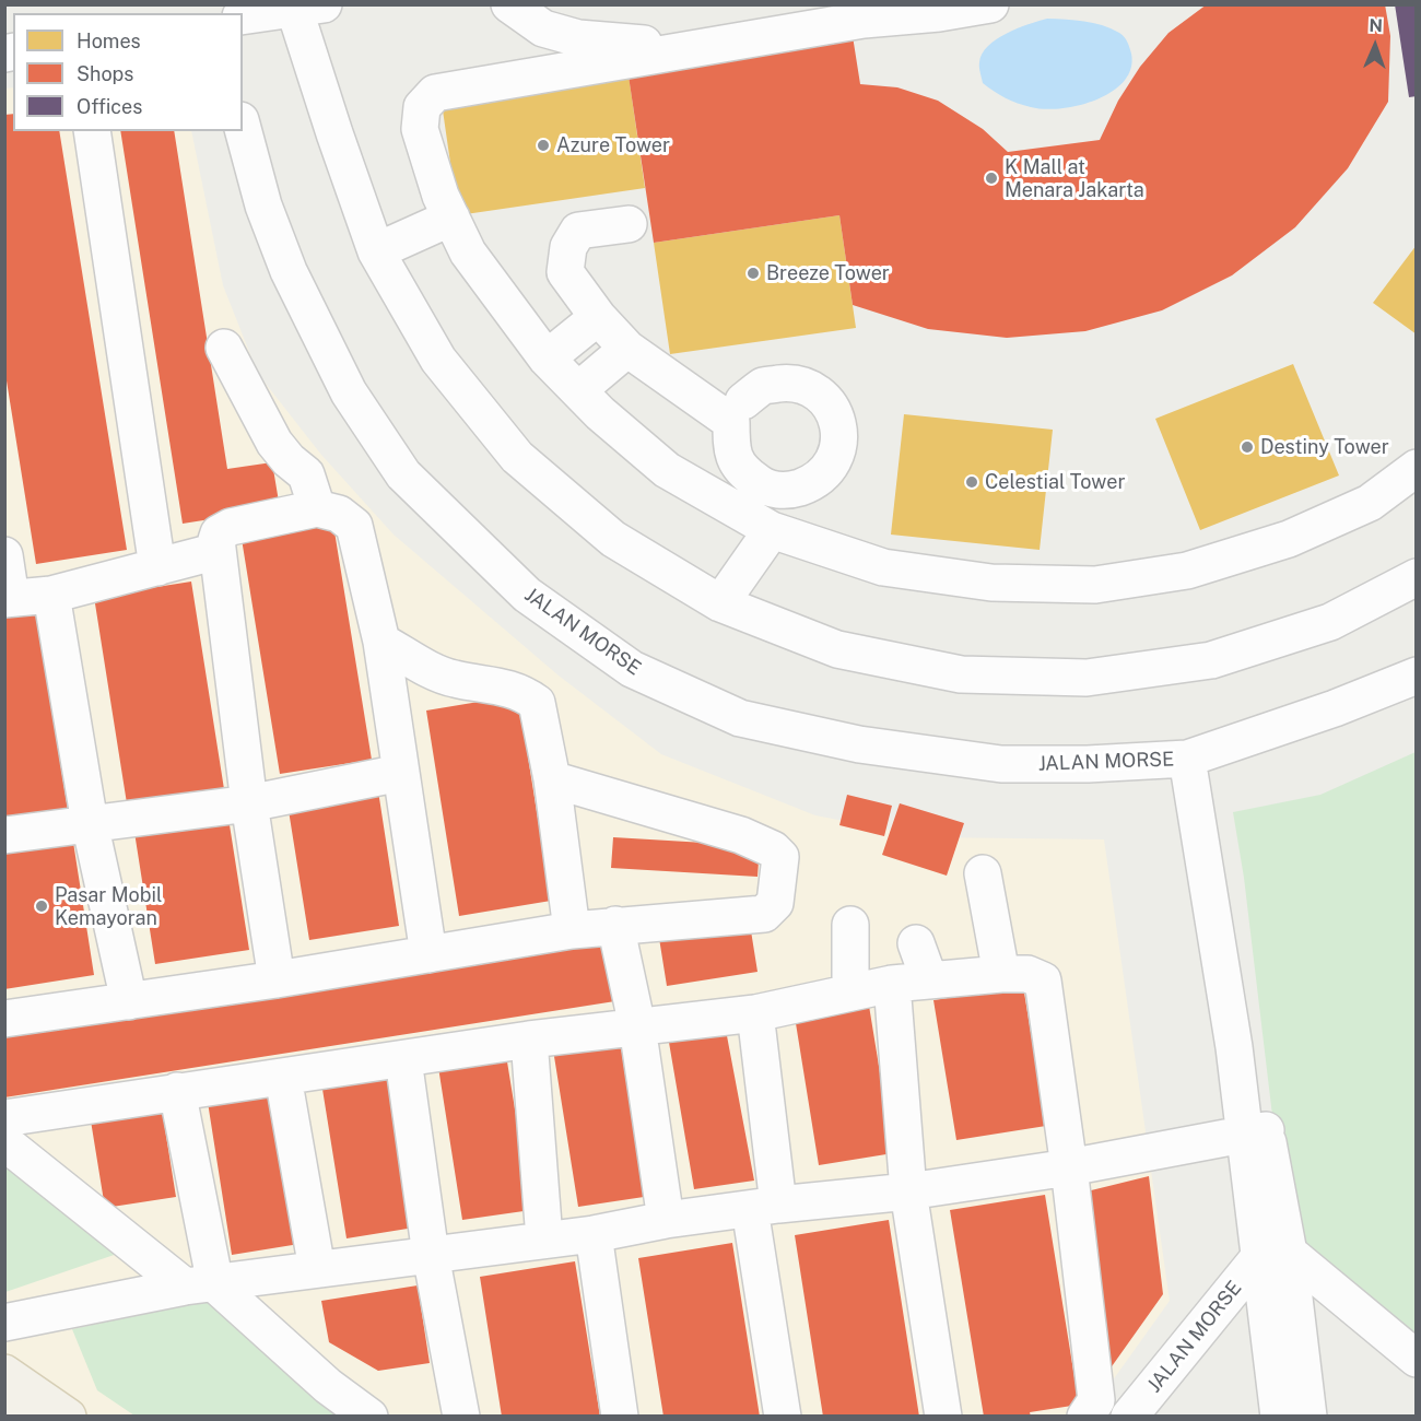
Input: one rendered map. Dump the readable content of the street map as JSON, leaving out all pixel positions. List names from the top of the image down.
{
  "streets": {
    "street": ["JALAN MORSE"]
  },
  "places": [
    "Azure Tower",
    "K Mall at Menara Jakarta",
    "Breeze Tower",
    "Destiny Tower",
    "Celestial Tower",
    "Pasar Mobil Kemayoran"
  ],
  "legend": ["Homes", "Shops", "Offices"],
  "north": "top"
}
